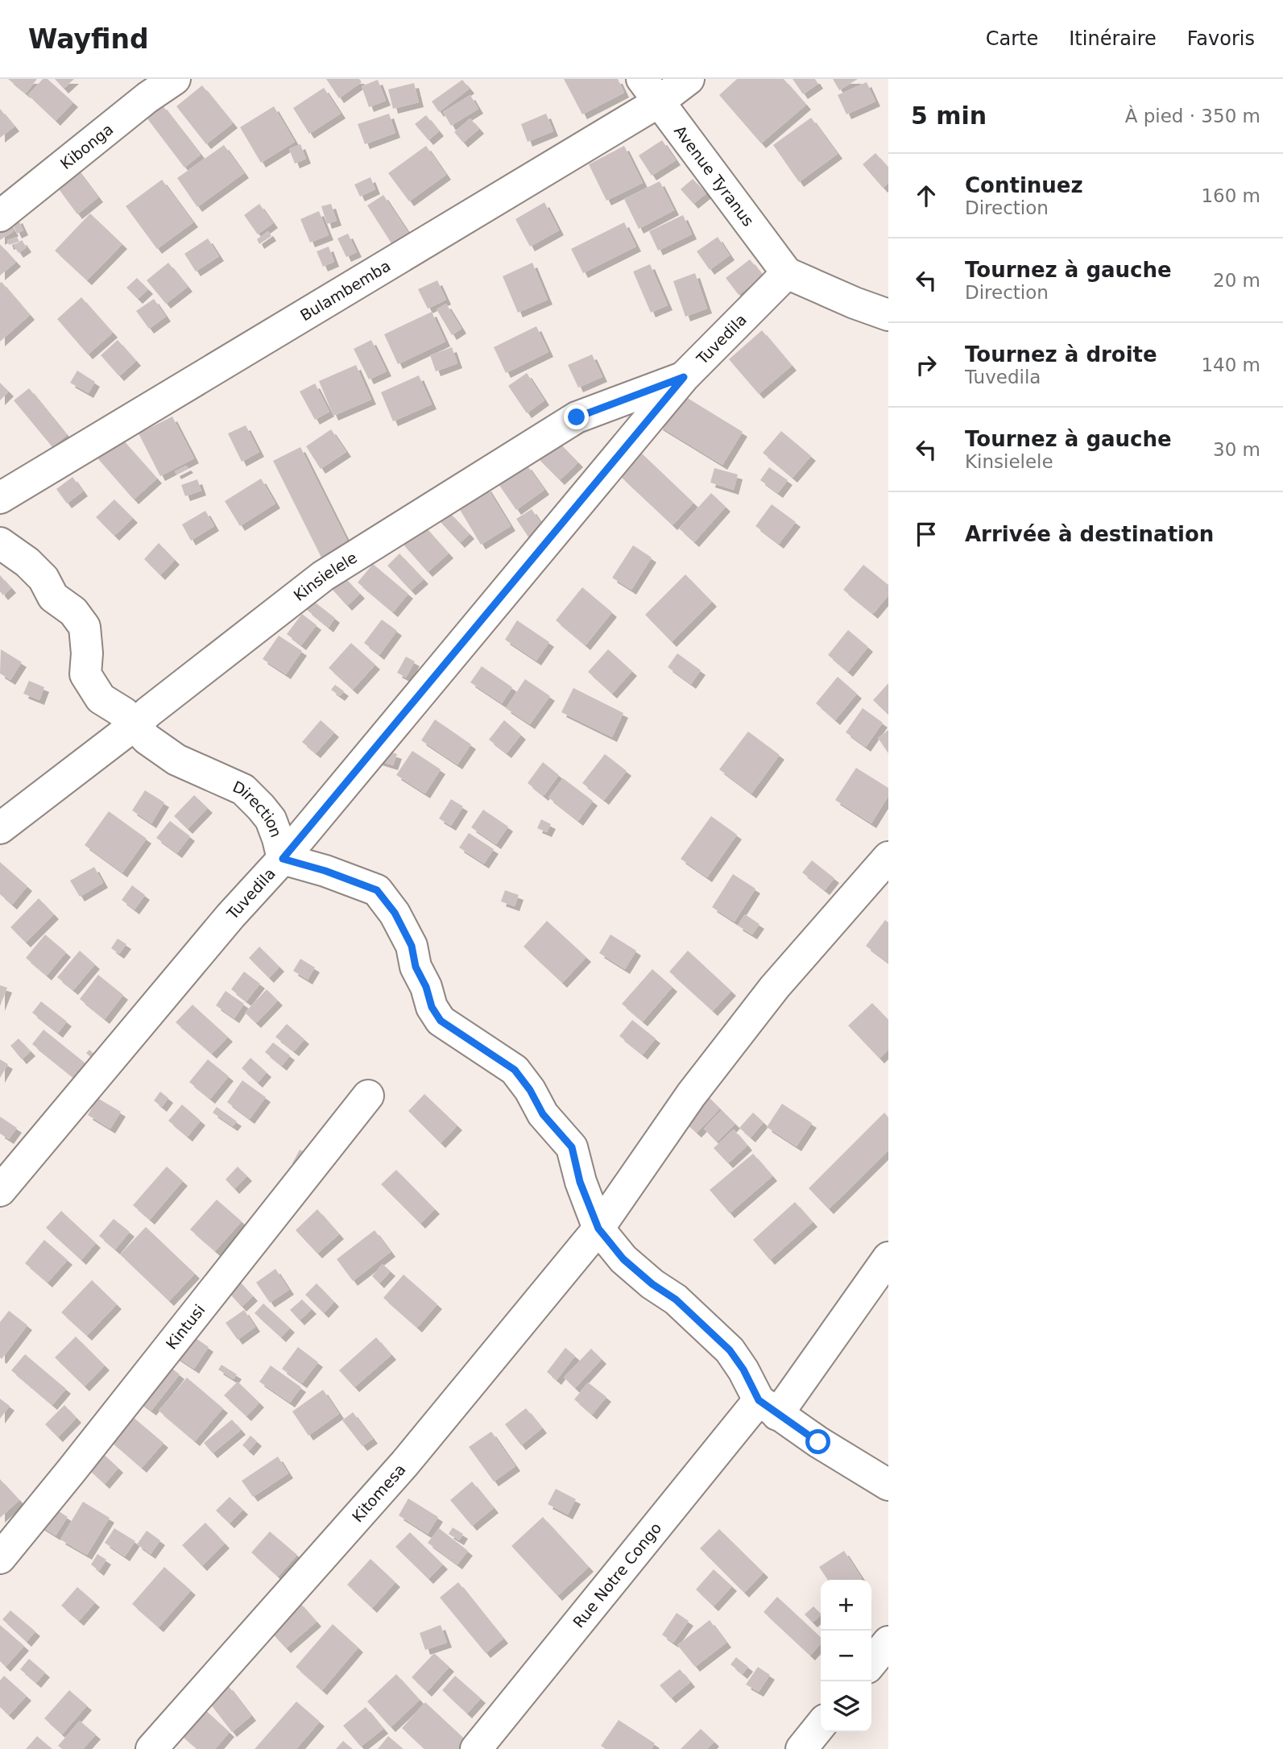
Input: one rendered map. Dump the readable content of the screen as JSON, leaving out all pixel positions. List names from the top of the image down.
{
  "streets": {
    "street": [
      "Kibonga",
      "Avenue Tyranus",
      "Bulambemba",
      "Tuvedila",
      "Kinsielele",
      "Direction",
      "Kintusi",
      "Kitomesa",
      "Rue Notre Congo"
    ]
  },
  "crossings": [
    ["Avenue Tyranus", "Bulambemba"],
    ["Avenue Tyranus", "Tuvedila"],
    ["Tuvedila", "Kinsielele"],
    ["Tuvedila", "Direction"],
    ["Kinsielele", "Direction"],
    ["Direction", "Kitomesa"],
    ["Direction", "Rue Notre Congo"]
  ],
  "page": {
    "header": "Wayfind",
    "nav": ["Carte", "Itinéraire", "Favoris"],
    "heading": ["5 min", "À pied · 350 m"],
    "list": [
      ["Continuez", "Direction", "160 m"],
      ["Tournez à gauche", "Direction", "20 m"],
      ["Tournez à droite", "Tuvedila", "140 m"],
      ["Tournez à gauche", "Kinsielele", "30 m"],
      "Arrivée à destination"
    ],
    "map_buttons": ["+", "−"]
  }
}
